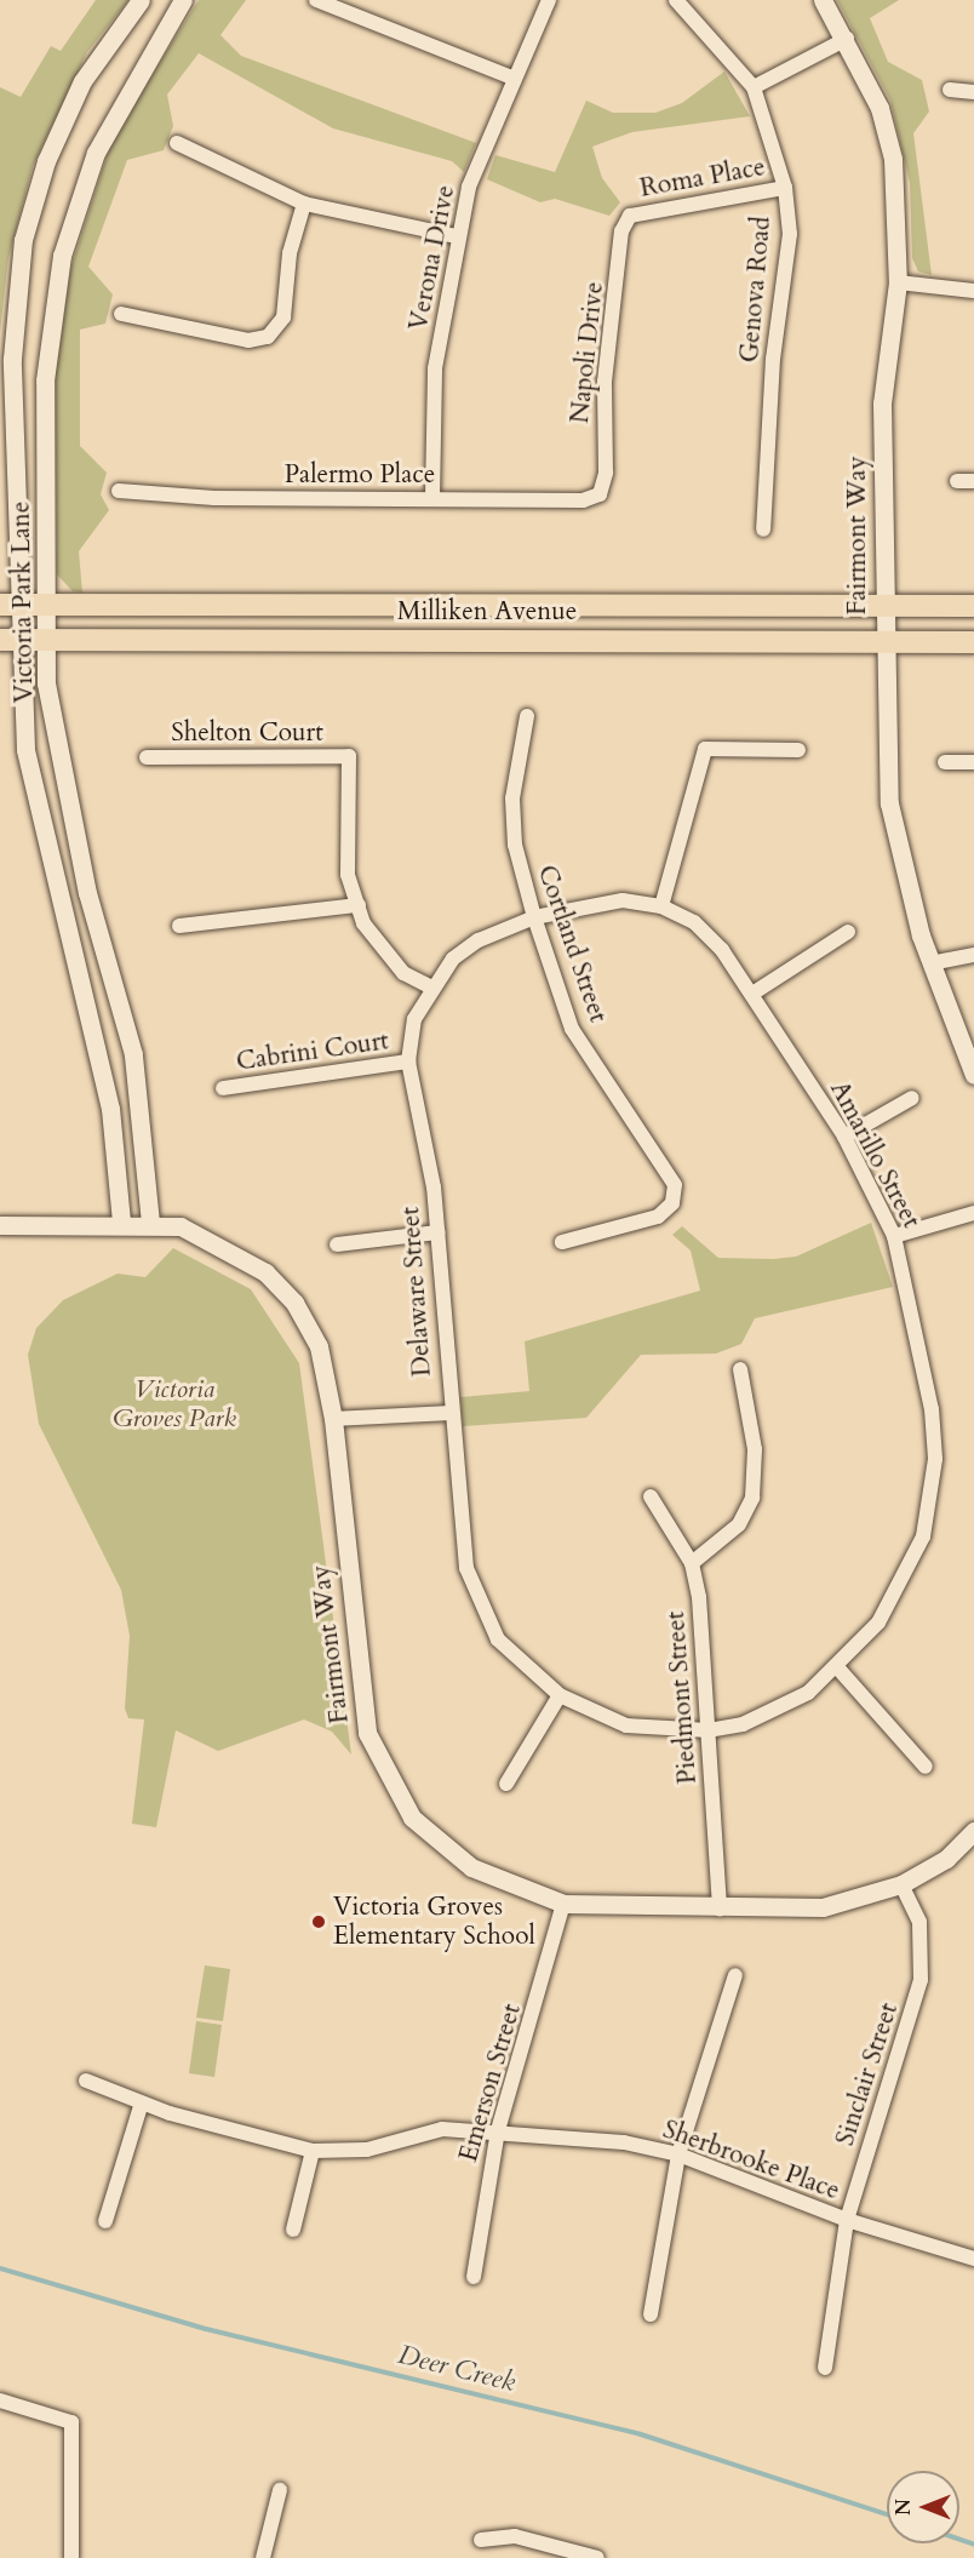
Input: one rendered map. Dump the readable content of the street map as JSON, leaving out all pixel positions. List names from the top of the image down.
{
  "streets": {
    "main road": ["Milliken Avenue"],
    "street": [
      "Roma Place",
      "Verona Drive",
      "Genova Road",
      "Napoli Drive",
      "Palermo Place",
      "Fairmont Way",
      "Victoria Park Lane",
      "Shelton Court",
      "Cortland Street",
      "Cabrini Court",
      "Amarillo Street",
      "Delaware Street",
      "Piedmont Street",
      "Sinclair Street",
      "Emerson Street",
      "Sherbrooke Place"
    ]
  },
  "crossings": [
    ["Roma Place", "Genova Road"],
    ["Roma Place", "Napoli Drive"],
    ["Verona Drive", "Palermo Place"],
    ["Napoli Drive", "Palermo Place"],
    ["Fairmont Way", "Victoria Park Lane"],
    ["Fairmont Way", "Milliken Avenue"],
    ["Fairmont Way", "Piedmont Street"],
    ["Fairmont Way", "Sinclair Street"],
    ["Fairmont Way", "Emerson Street"],
    ["Victoria Park Lane", "Milliken Avenue"],
    ["Cortland Street", "Amarillo Street"],
    ["Cortland Street", "Delaware Street"],
    ["Cabrini Court", "Delaware Street"],
    ["Amarillo Street", "Delaware Street"],
    ["Amarillo Street", "Piedmont Street"],
    ["Delaware Street", "Piedmont Street"],
    ["Sinclair Street", "Sherbrooke Place"],
    ["Emerson Street", "Sherbrooke Place"]
  ],
  "water": ["Deer Creek"],
  "parks": ["Victoria Groves Park"],
  "places": ["Victoria Groves Elementary School"],
  "north": "left"
}
